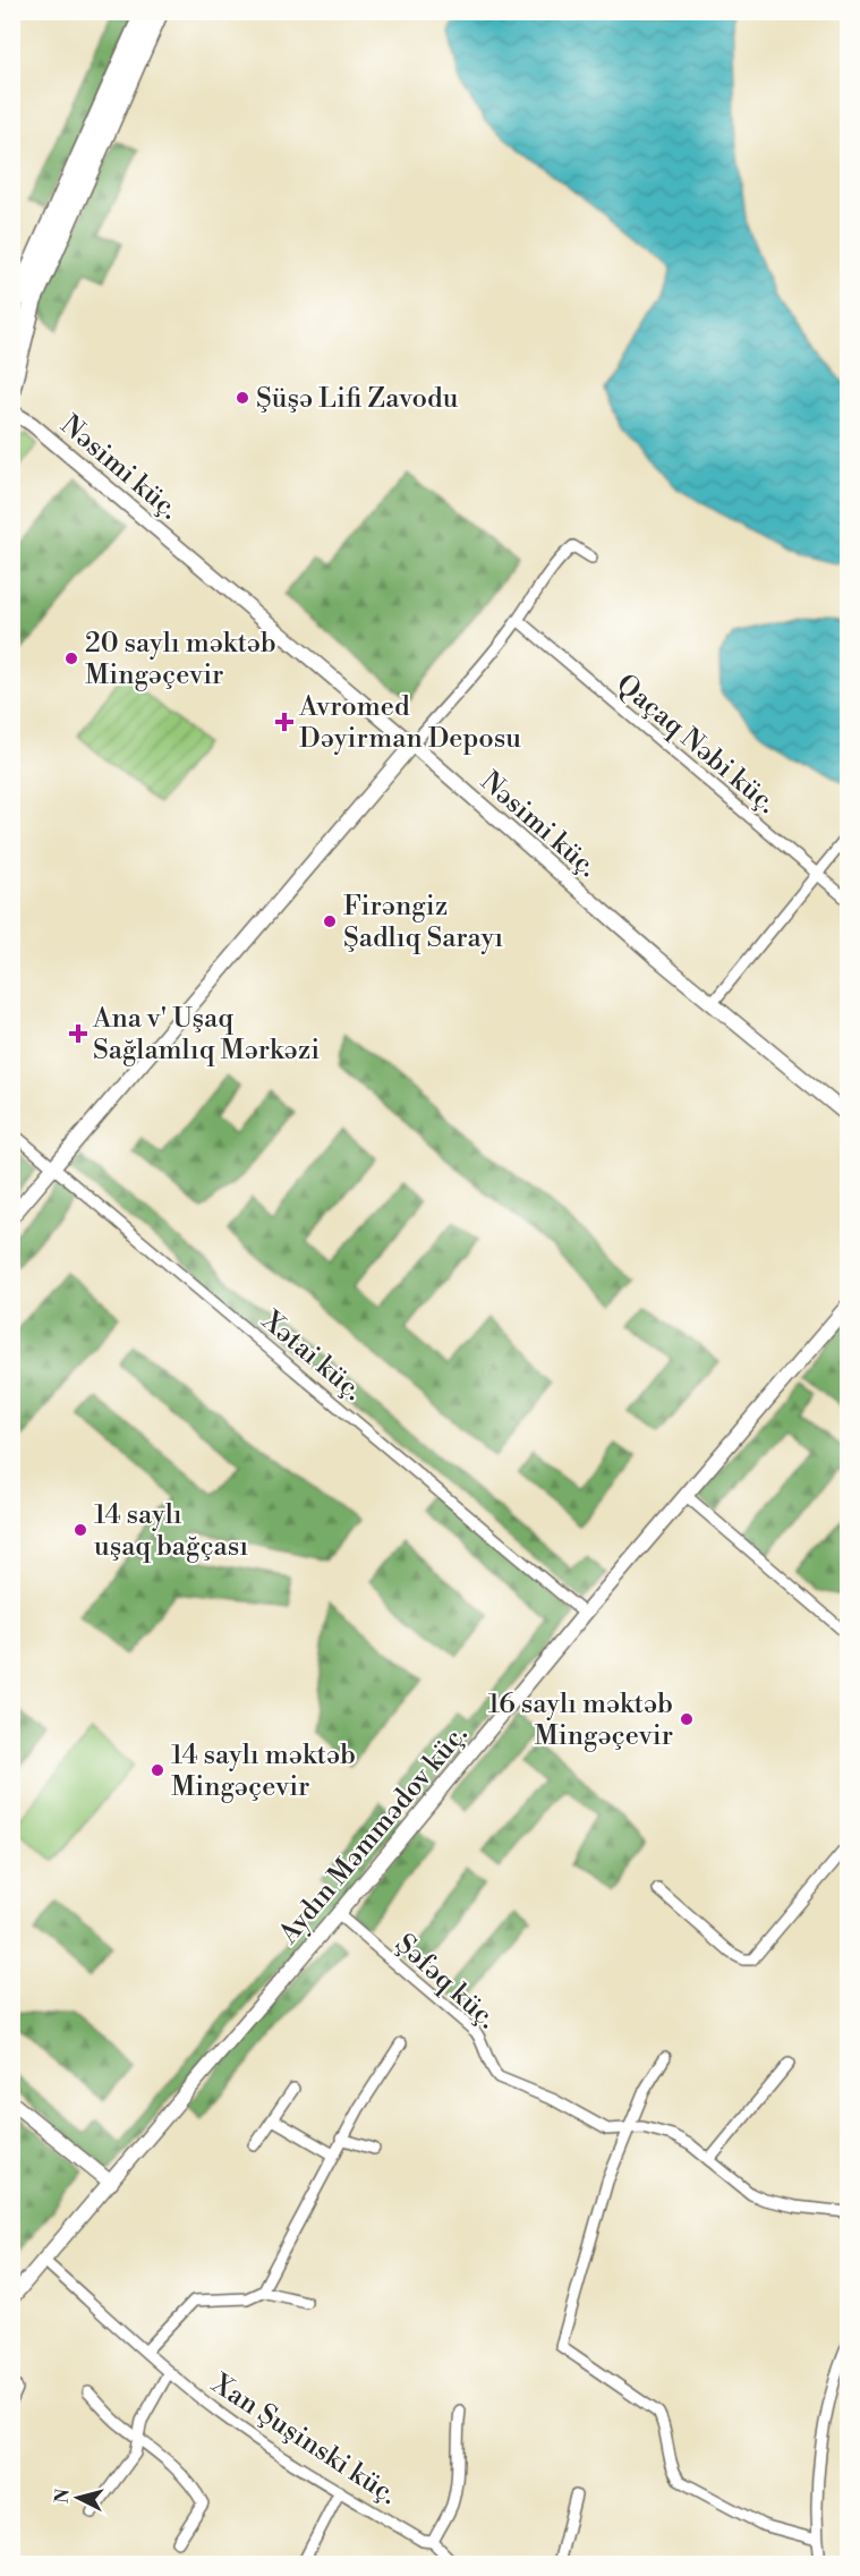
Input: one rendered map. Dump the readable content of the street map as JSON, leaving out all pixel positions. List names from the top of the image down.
{
  "streets": {
    "street": [
      "Nəsimi küç.",
      "Qaçaq Nəbi küç.",
      "Xətai küç.",
      "Aydın Məmmədov küç.",
      "Şəfəq küç.",
      "Xan Şuşinski küç."
    ]
  },
  "crossings": [
    ["Xətai küç.", "Aydın Məmmədov küç."],
    ["Aydın Məmmədov küç.", "Şəfəq küç."],
    ["Aydın Məmmədov küç.", "Xan Şuşinski küç."]
  ],
  "places": {
    "other": [
      "Şüşə Lifi Zavodu",
      "20 saylı məktəb Mingəçevir",
      "Firəngiz Şadlıq Sarayı",
      "14 saylı uşaq bağçası",
      "16 saylı məktəb Mingəçevir",
      "14 saylı məktəb Mingəçevir"
    ],
    "health": ["Avromed Dəyirman Deposu", "Ana v' Uşaq Sağlamlıq Mərkəzi"]
  },
  "north": "left"
}
